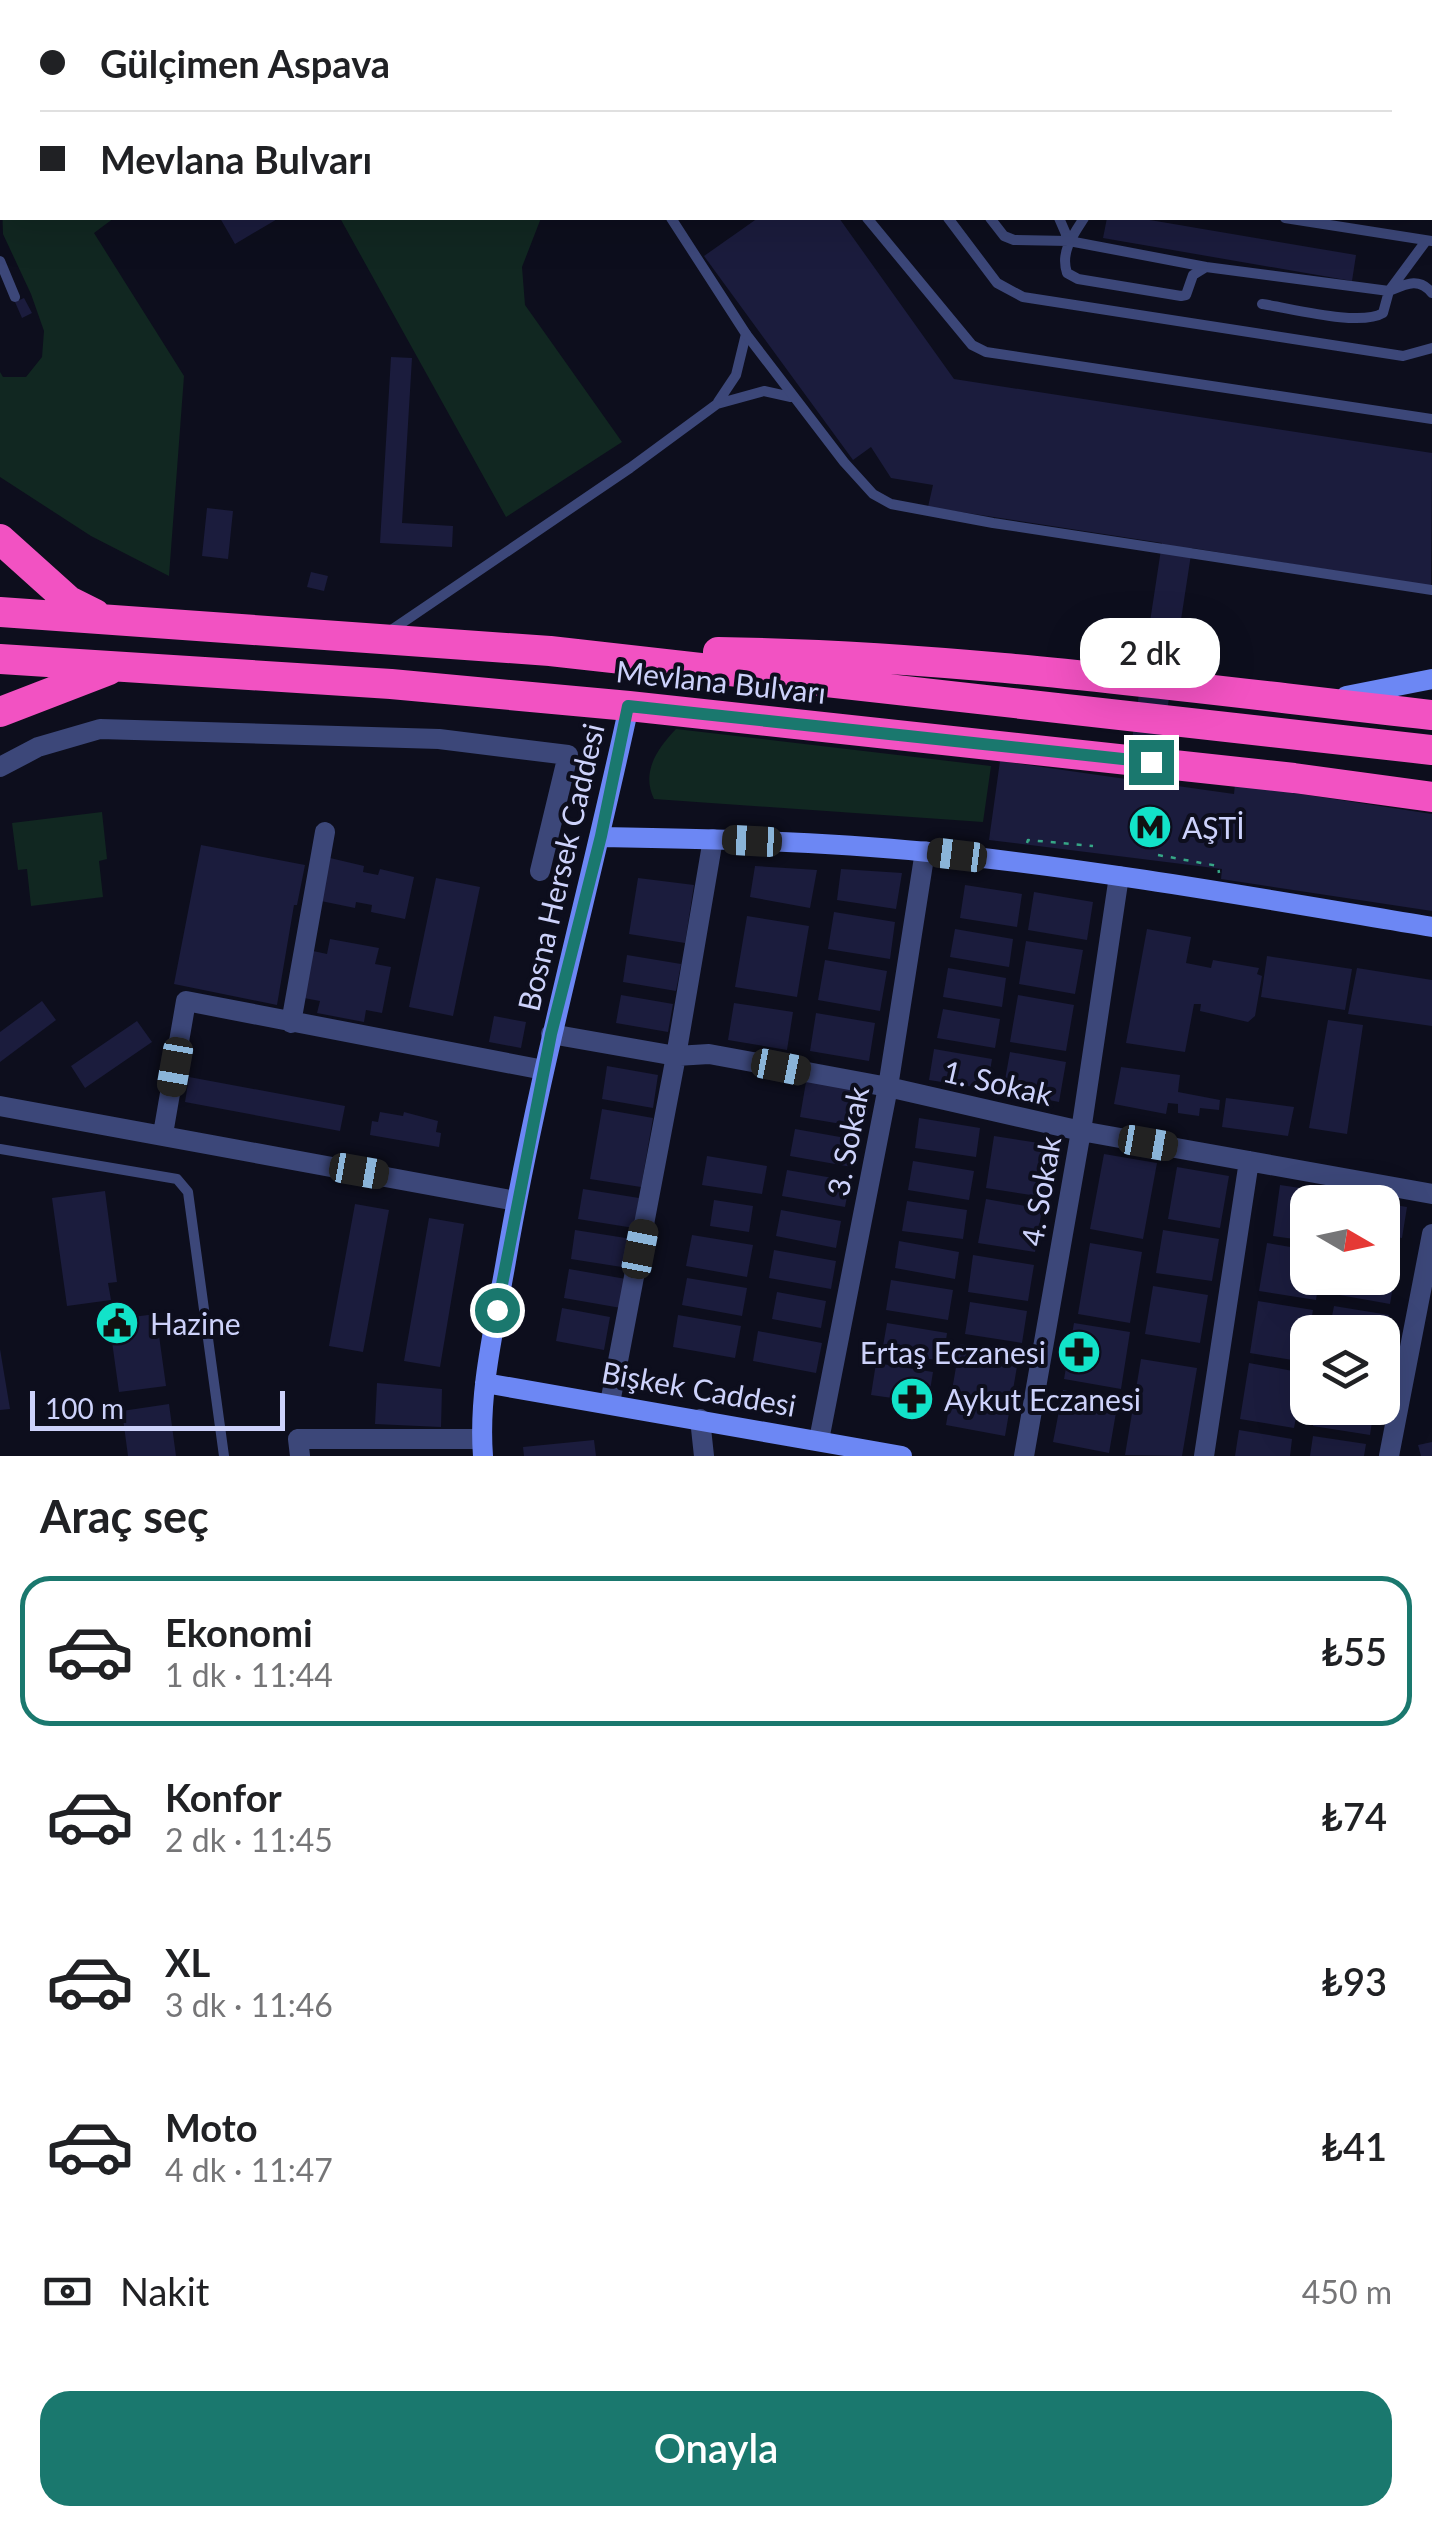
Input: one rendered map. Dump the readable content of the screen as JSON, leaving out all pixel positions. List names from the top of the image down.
{
  "streets": {
    "highway": ["Mevlana Bulvarı"],
    "street": [
      "Bosna Hersek Caddesi",
      "1. Sokak",
      "3. Sokak",
      "4. Sokak",
      "Bişkek Caddesi"
    ]
  },
  "crossings": [
    ["Mevlana Bulvarı", "Bosna Hersek Caddesi"],
    ["Bosna Hersek Caddesi", "1. Sokak"],
    ["Bosna Hersek Caddesi", "Bişkek Caddesi"],
    ["1. Sokak", "3. Sokak"],
    ["1. Sokak", "4. Sokak"],
    ["3. Sokak", "Bişkek Caddesi"]
  ],
  "places": {
    "metro station": ["AŞTİ"],
    "public building": ["Hazine"],
    "pharmacy": ["Ertaş Eczanesi", "Aykut Eczanesi"]
  },
  "scale_bar": "100 m",
  "north": "right",
  "page": {
    "banner": ["Gülçimen Aspava", "Mevlana Bulvarı"],
    "bubble": "2 dk",
    "scale": "100 m",
    "heading": "Araç seç",
    "list": [
      {
        "name": "Ekonomi",
        "note": "1 dk · 11:44",
        "value": "₺55"
      },
      {
        "name": "Konfor",
        "note": "2 dk · 11:45",
        "value": "₺74"
      },
      {
        "name": "XL",
        "note": "3 dk · 11:46",
        "value": "₺93"
      },
      {
        "name": "Moto",
        "note": "4 dk · 11:47",
        "value": "₺41"
      }
    ],
    "pay": ["Nakit", "450 m"],
    "buttons": "Onayla"
  }
}
